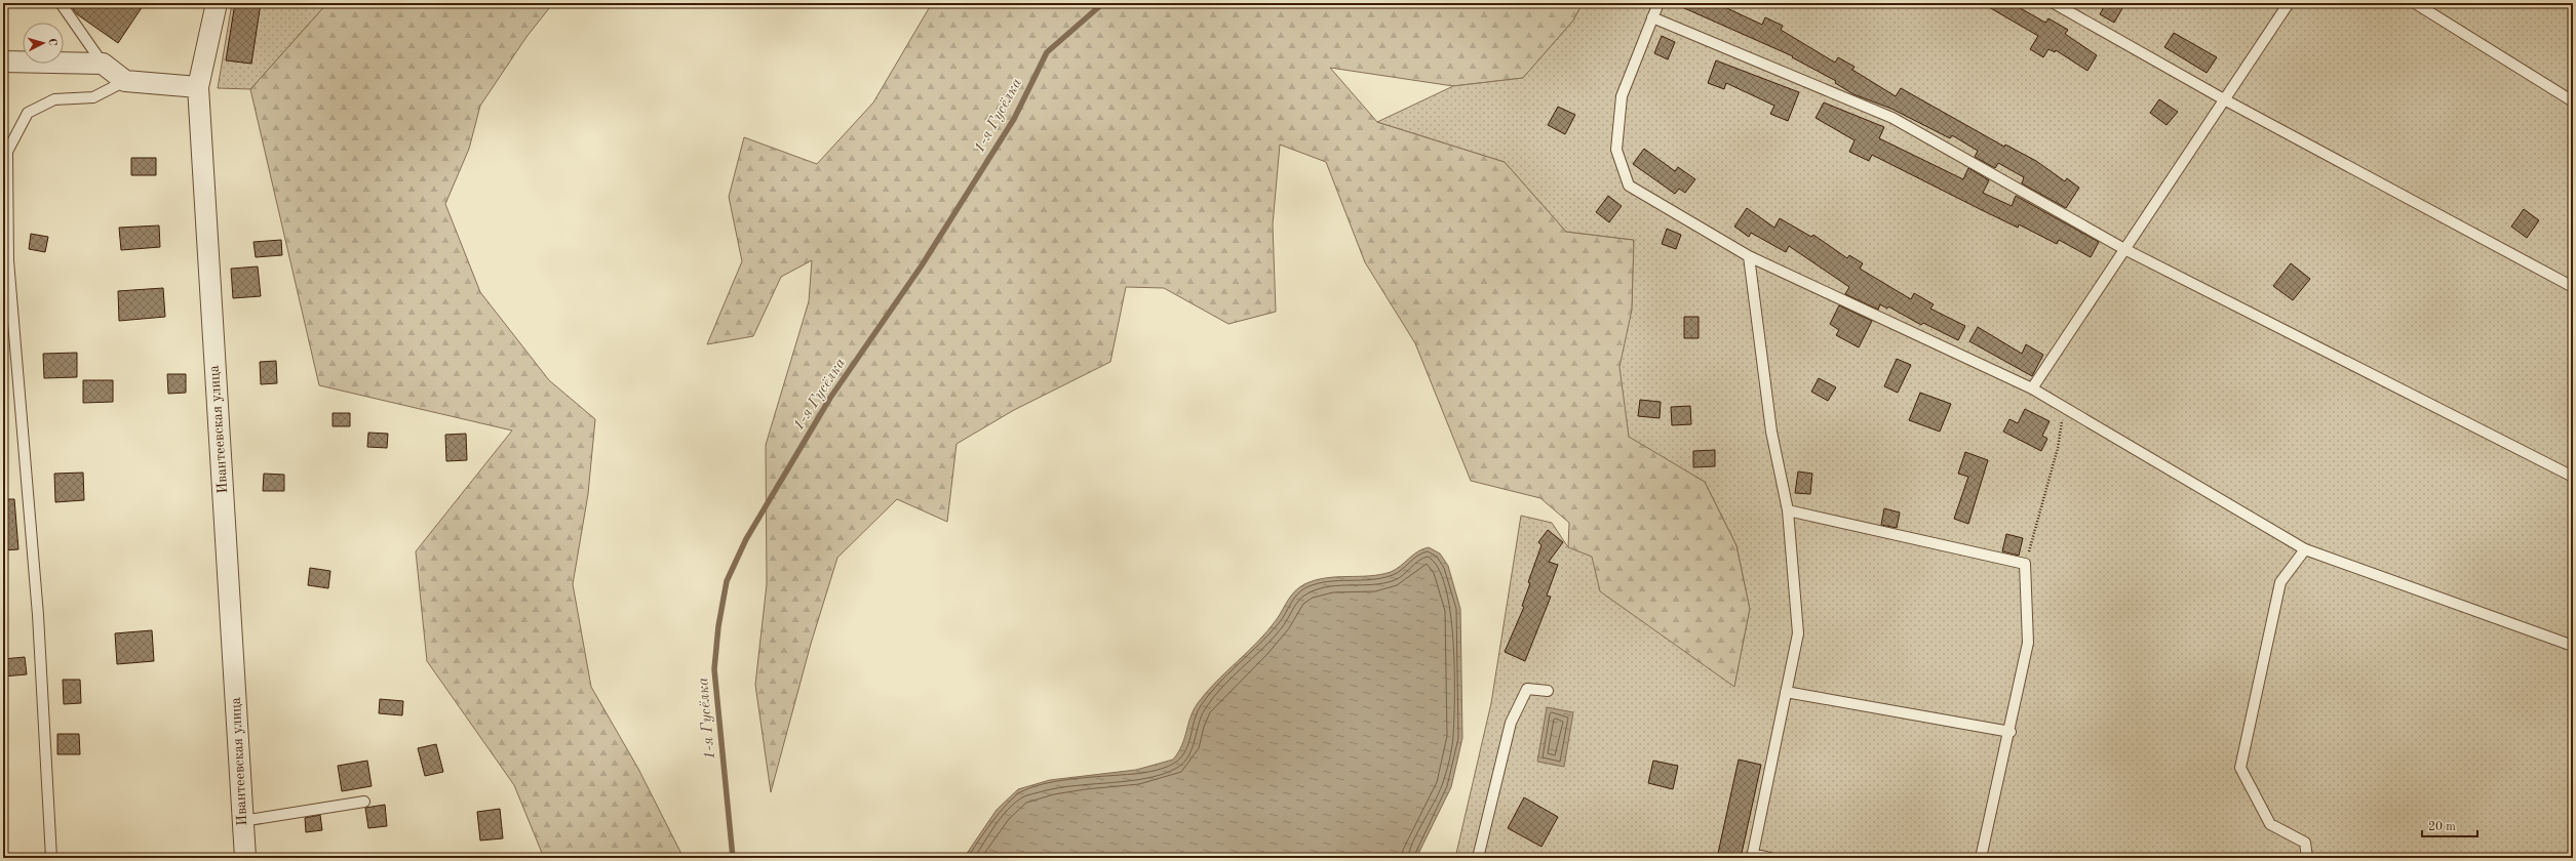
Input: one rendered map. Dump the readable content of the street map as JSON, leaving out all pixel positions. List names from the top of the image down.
{
  "streets": {
    "street": ["Ивантеевская улица"]
  },
  "water": ["1-я Гусёлка"],
  "scale_bar": "20 m",
  "north": "right"
}
